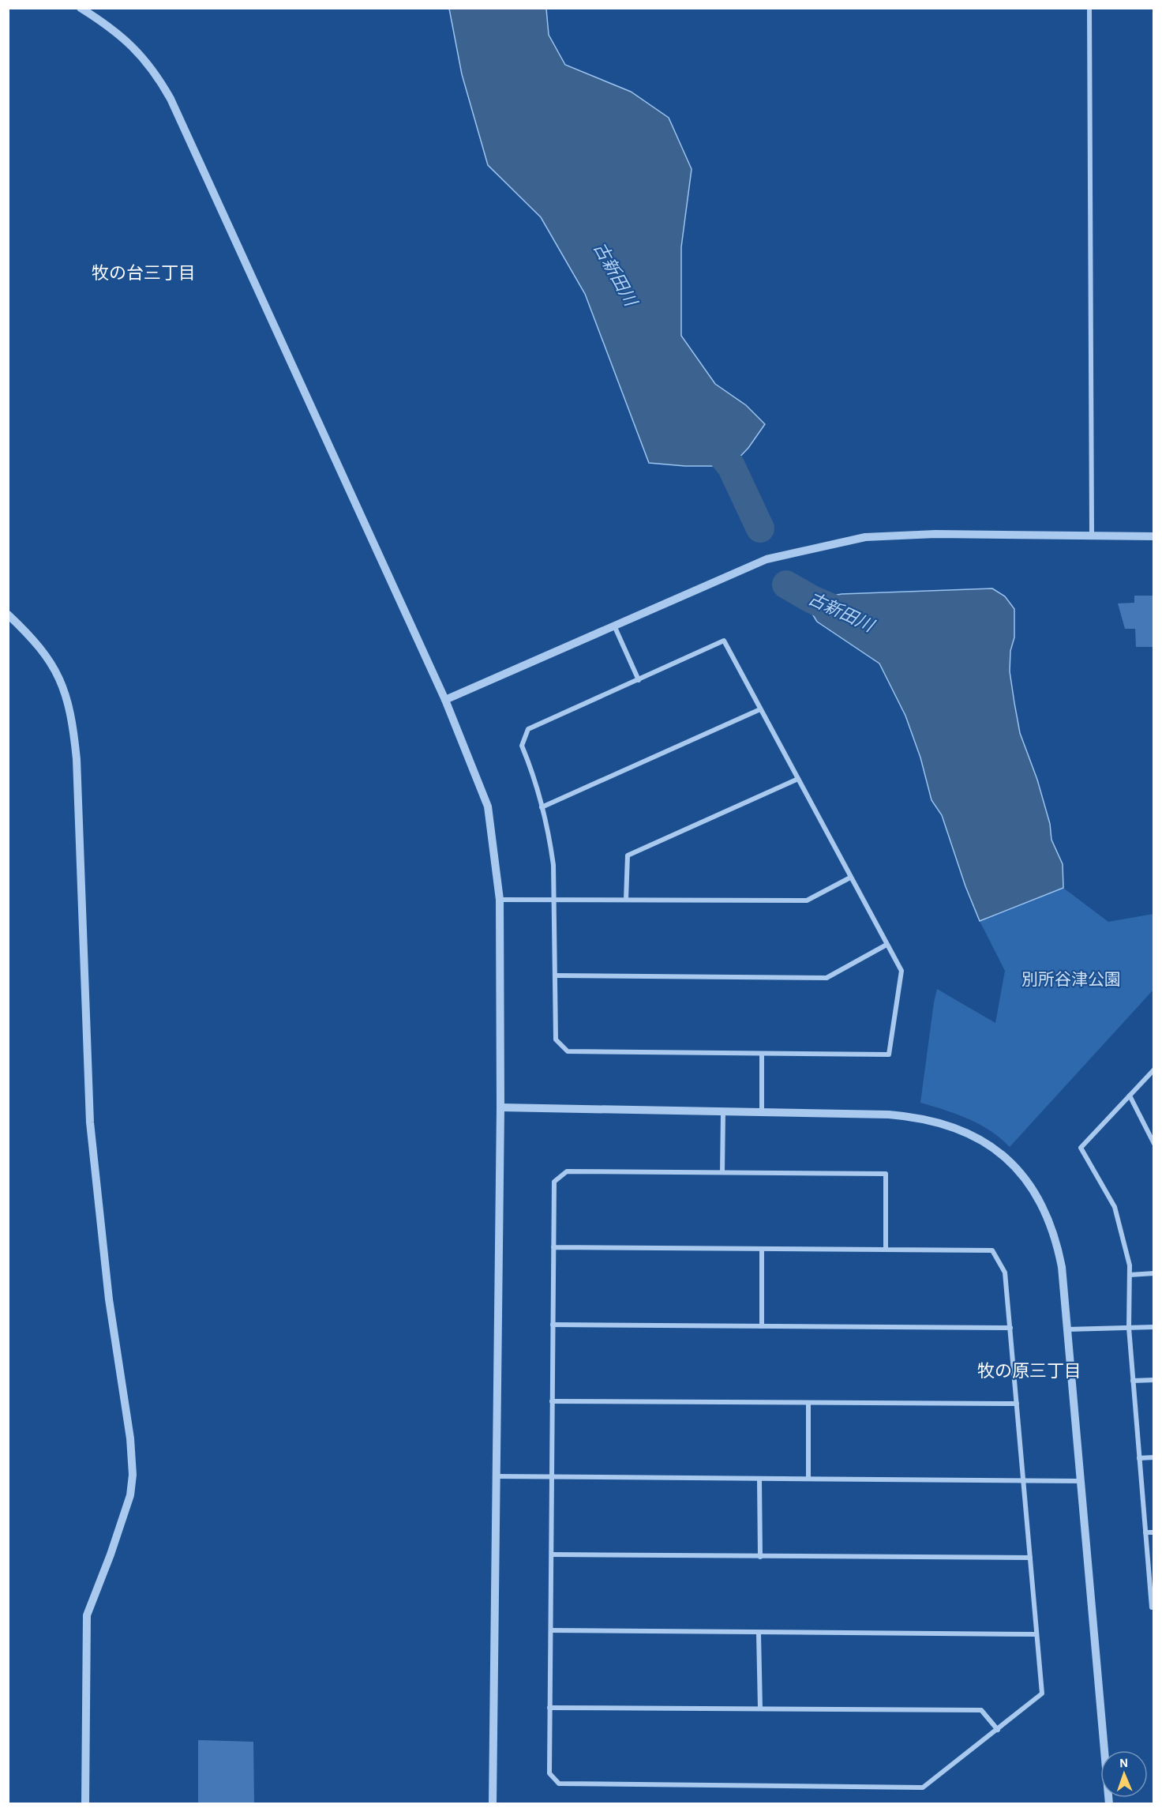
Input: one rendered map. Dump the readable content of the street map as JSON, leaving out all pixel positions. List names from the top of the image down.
{
  "districts": ["牧の台三丁目", "牧の原三丁目"],
  "water": ["古新田川"],
  "parks": ["別所谷津公園"],
  "north": "top"
}
